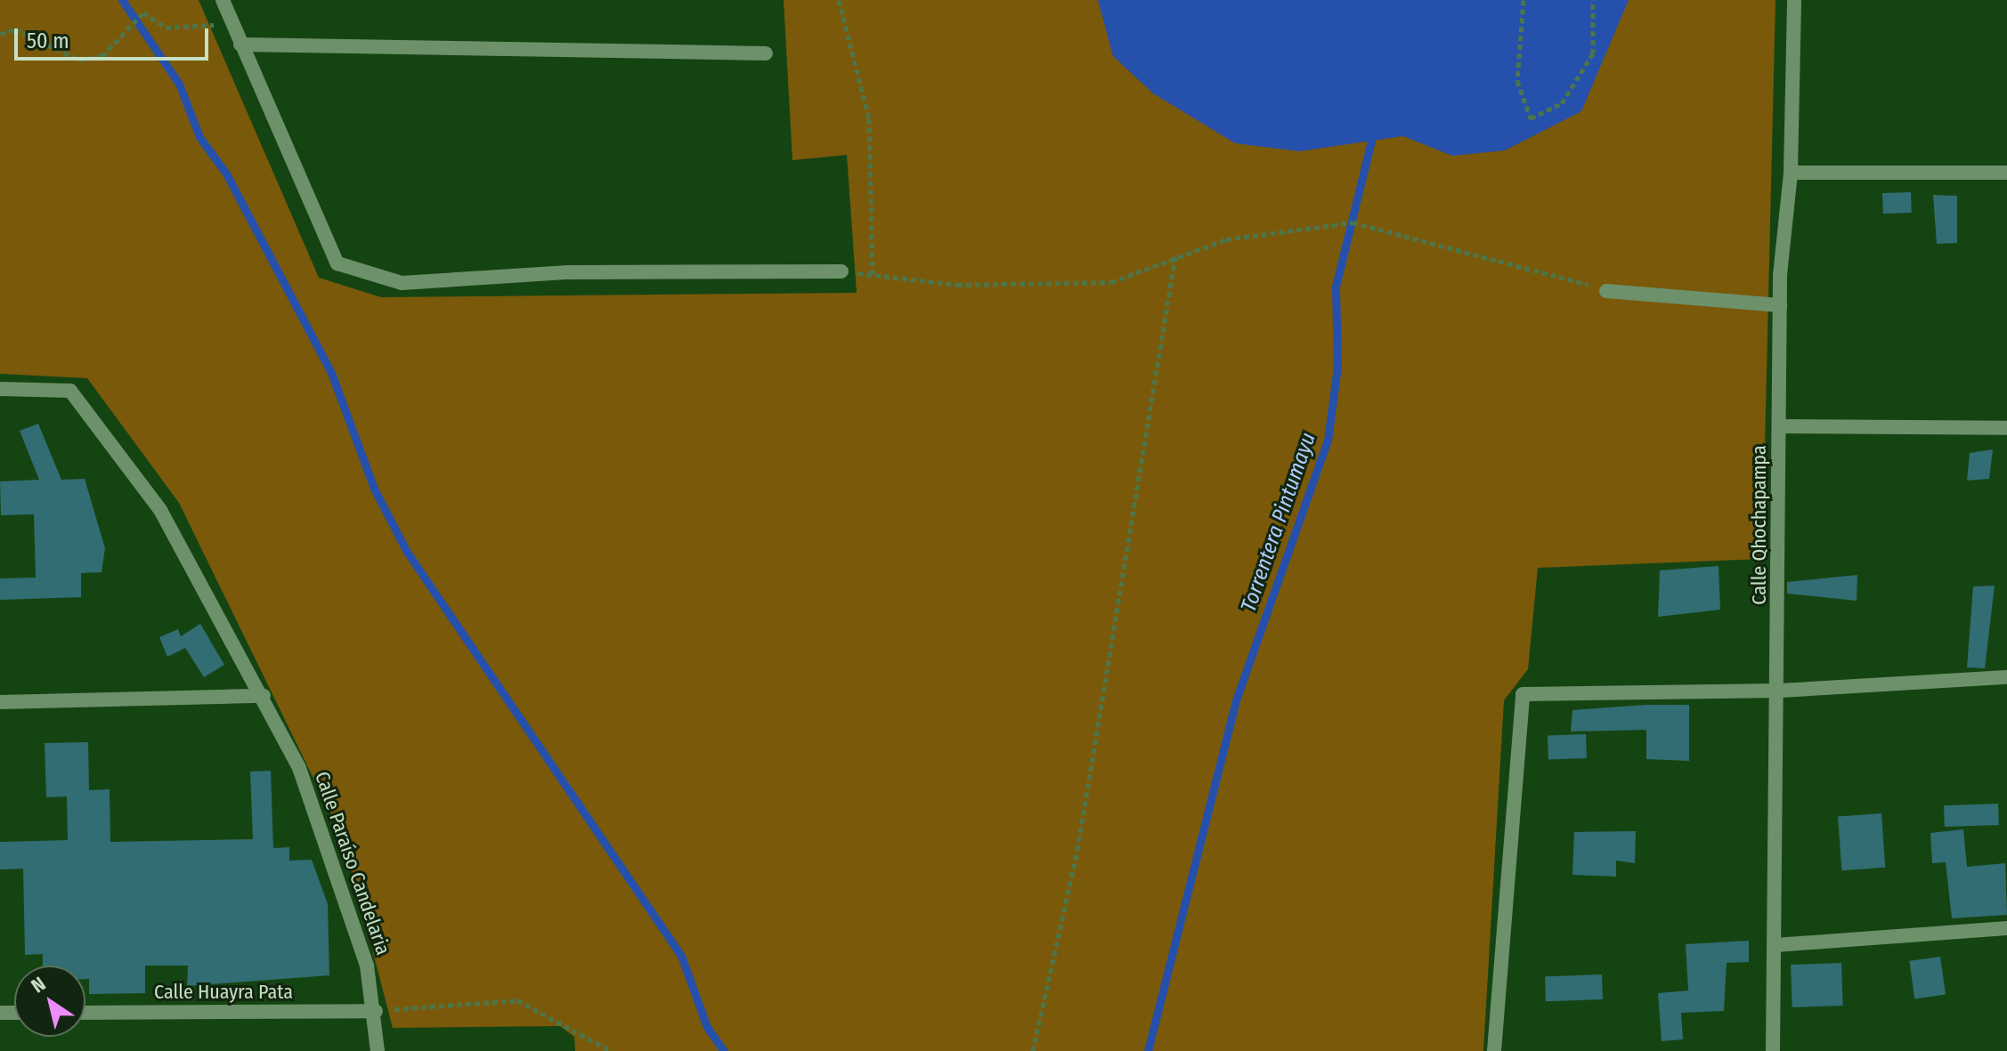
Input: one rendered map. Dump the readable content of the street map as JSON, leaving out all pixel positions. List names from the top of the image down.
{
  "streets": {
    "street": ["Calle Qhochapampa", "Calle Paraíso Candelaria", "Calle Huayra Pata"]
  },
  "crossings": [
    ["Calle Paraíso Candelaria", "Calle Huayra Pata"]
  ],
  "water": ["Torrentera Pintumayu"],
  "scale_bar": "50 m",
  "north": "top left"
}
